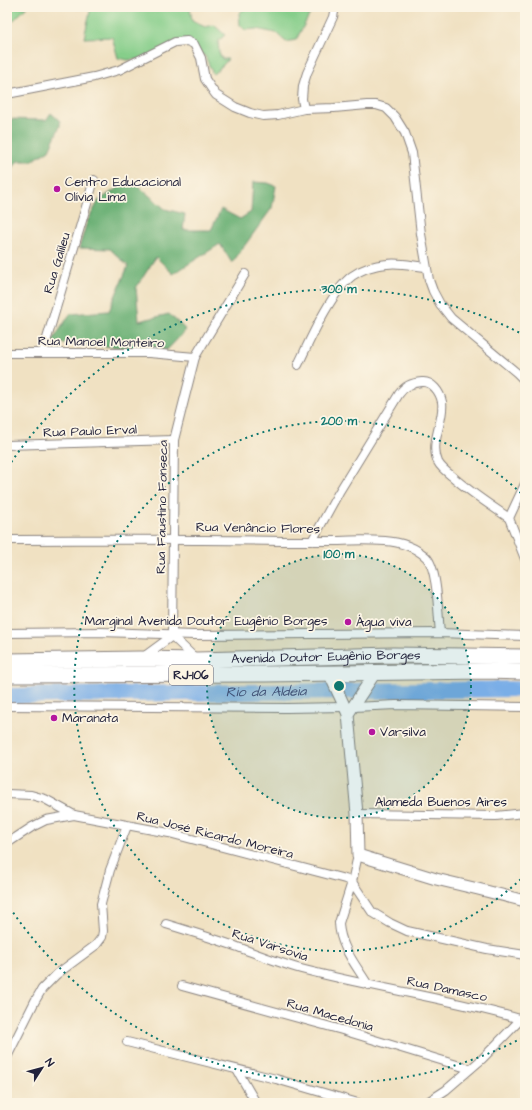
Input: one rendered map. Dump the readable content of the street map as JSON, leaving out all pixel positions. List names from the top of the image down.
{
  "streets": {
    "highway": ["Avenida Doutor Eugênio Borges", "RJ-106"],
    "street": [
      "Rua Galileu",
      "Rua Manoel Monteiro",
      "Rua Paulo Erval",
      "Rua Faustino Fonseca",
      "Rua Venâncio Flores",
      "Marginal Avenida Doutor Eugênio Borges",
      "Alameda Buenos Aires",
      "Rua José Ricardo Moreira",
      "Rua Varsovia",
      "Rua Damasco",
      "Rua Macedonia"
    ]
  },
  "crossings": [
    ["Rua Galileu", "Rua Manoel Monteiro"],
    ["Rua Manoel Monteiro", "Rua Faustino Fonseca"],
    ["Rua Paulo Erval", "Rua Faustino Fonseca"],
    ["Rua Faustino Fonseca", "Rua Venâncio Flores"],
    ["Rua Faustino Fonseca", "Marginal Avenida Doutor Eugênio Borges"],
    ["Rua Venâncio Flores", "Marginal Avenida Doutor Eugênio Borges"],
    ["Avenida Doutor Eugênio Borges", "Alameda Buenos Aires"],
    ["Rua Varsovia", "Rua Damasco"]
  ],
  "water": ["Rio da Aldeia"],
  "places": [
    "Centro Educacional Olívia Lima",
    "Água viva",
    "Maranata",
    "Varsilva"
  ],
  "north": "top right",
  "rings": ["300 m", "200 m", "100 m"]
}
